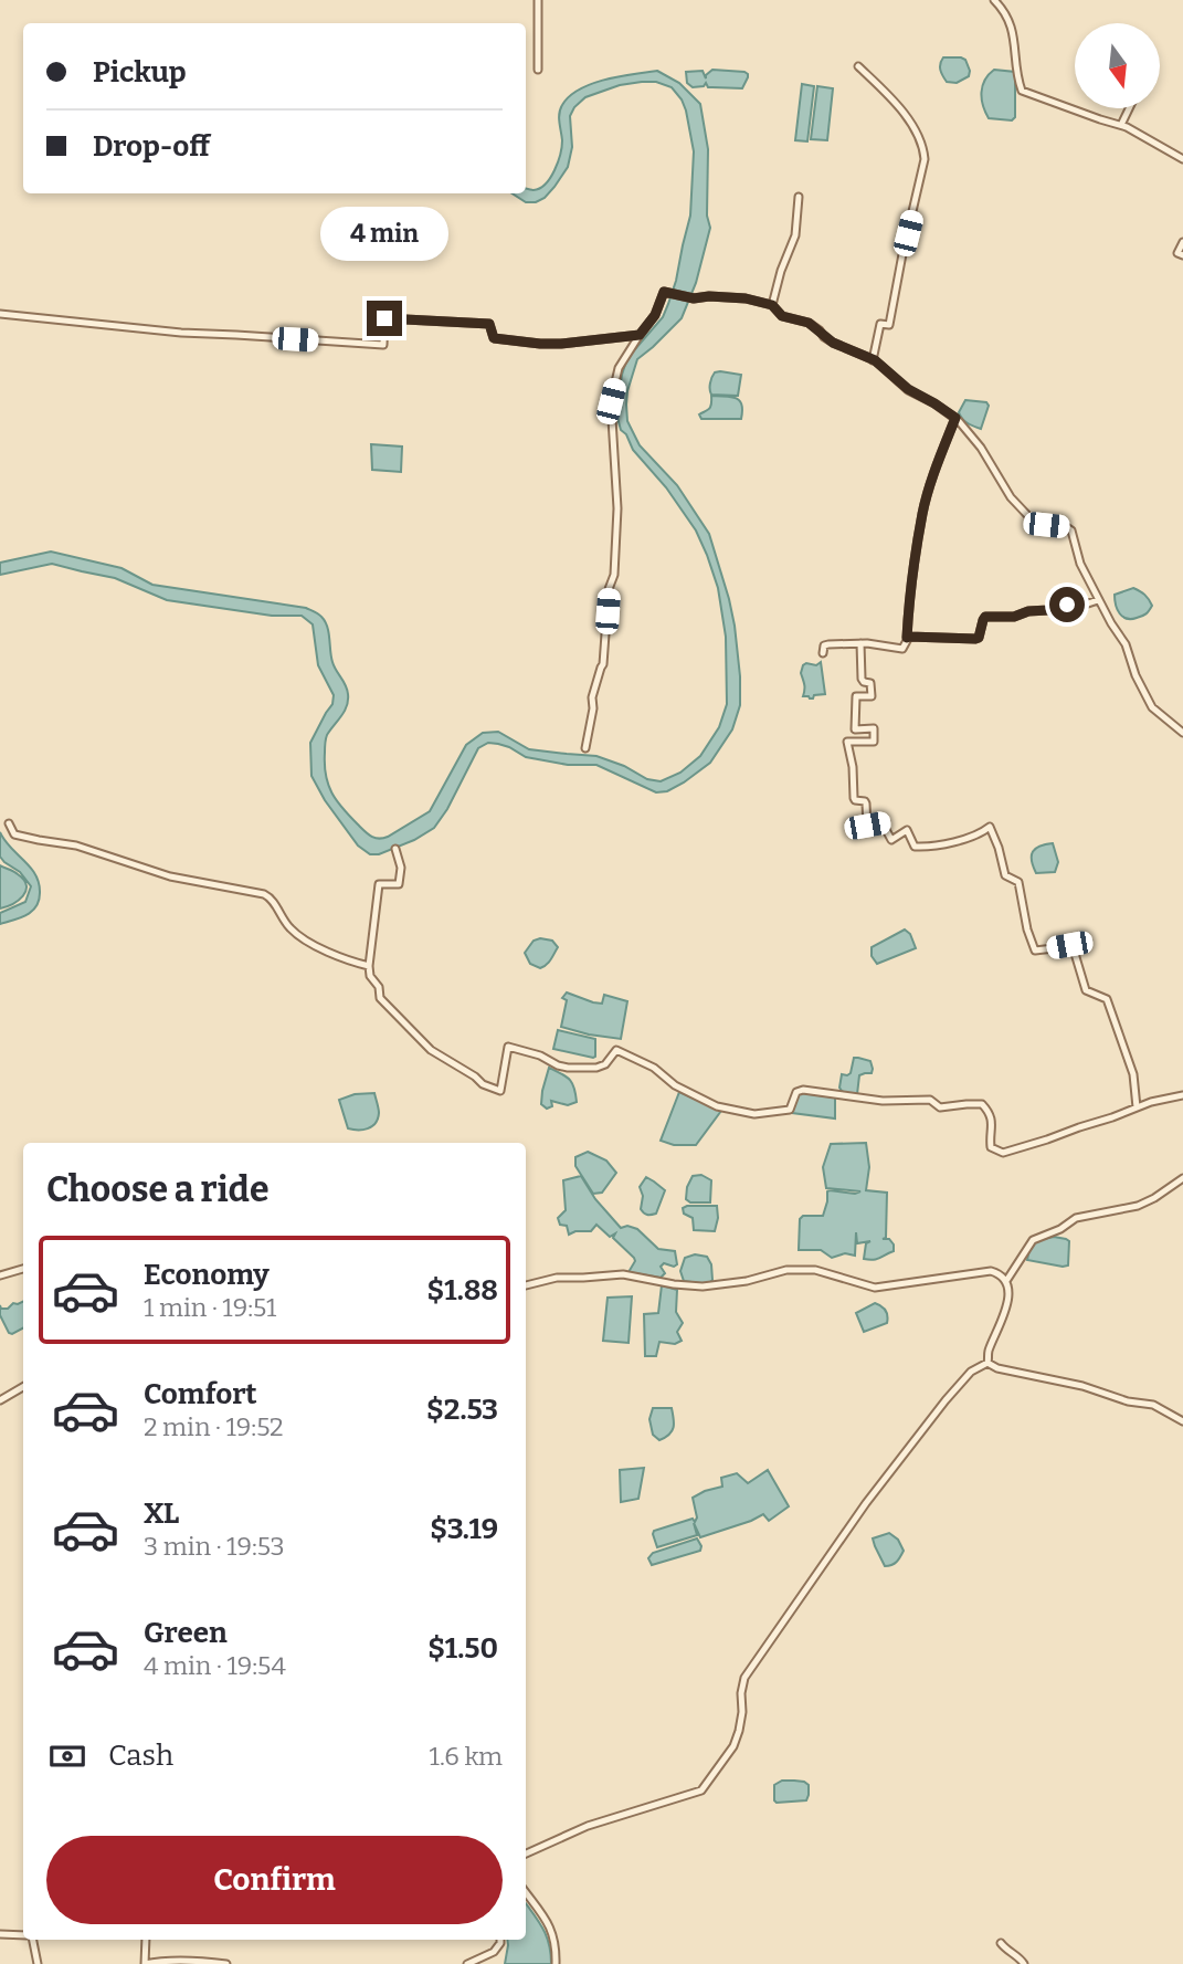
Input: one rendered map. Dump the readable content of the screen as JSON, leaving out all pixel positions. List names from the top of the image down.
{
  "north": "bottom",
  "page": {
    "banner": ["Pickup", "Drop-off"],
    "bubble": "4 min",
    "heading": "Choose a ride",
    "list": [
      {
        "name": "Economy",
        "note": "1 min · 19:51",
        "value": "$1.88"
      },
      {
        "name": "Comfort",
        "note": "2 min · 19:52",
        "value": "$2.53"
      },
      {
        "name": "XL",
        "note": "3 min · 19:53",
        "value": "$3.19"
      },
      {
        "name": "Green",
        "note": "4 min · 19:54",
        "value": "$1.50"
      }
    ],
    "pay": ["Cash", "1.6 km"],
    "buttons": "Confirm"
  }
}
